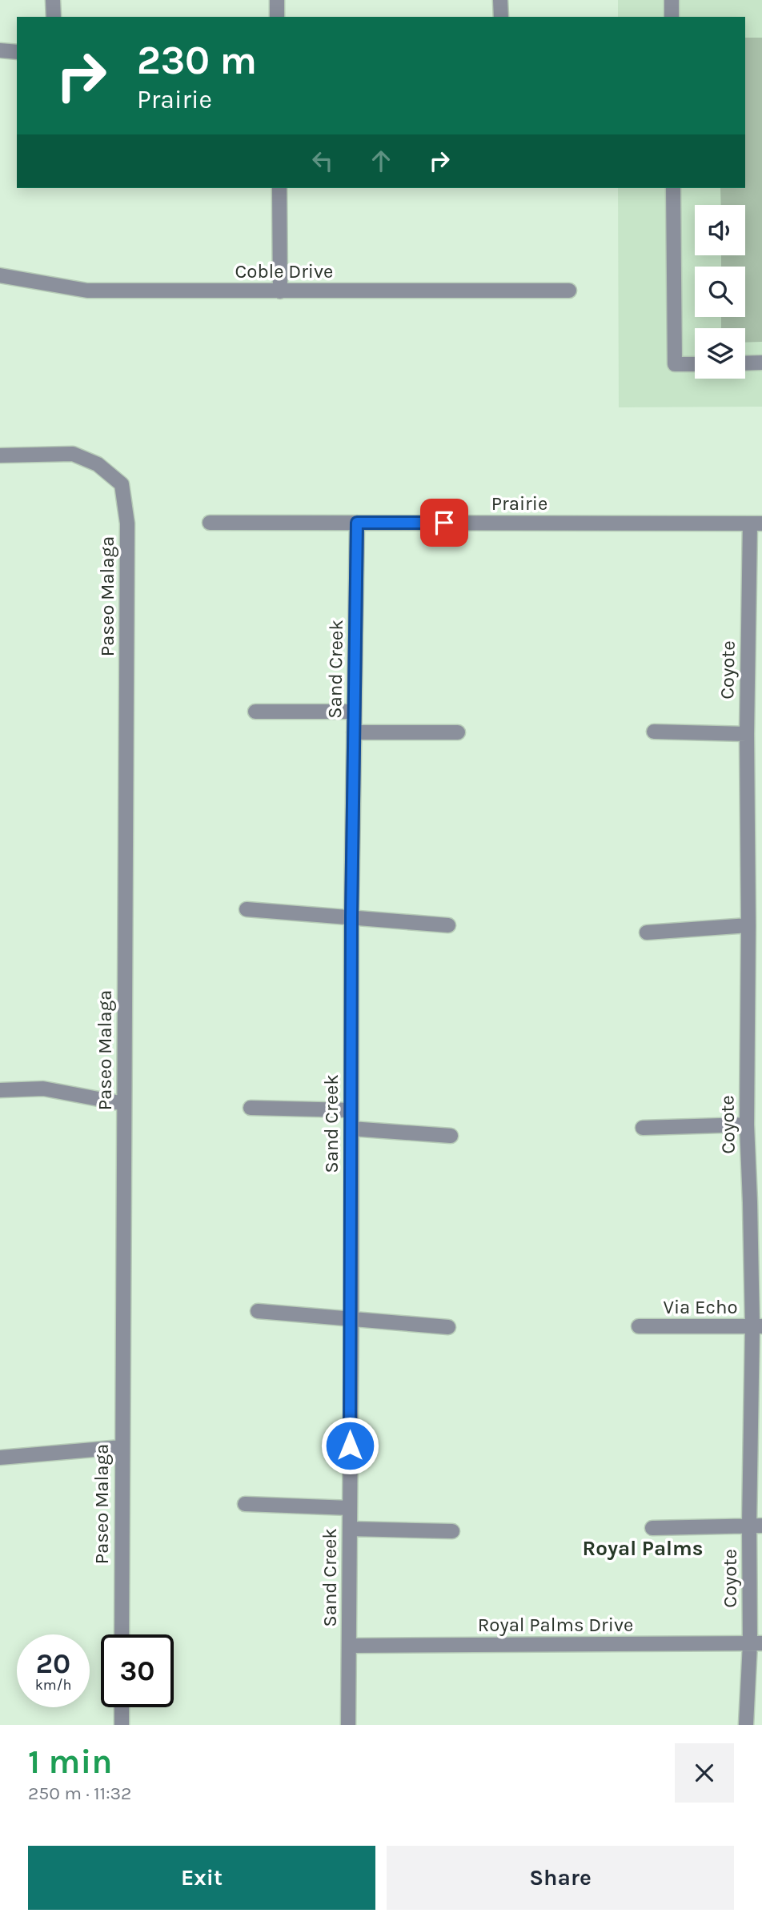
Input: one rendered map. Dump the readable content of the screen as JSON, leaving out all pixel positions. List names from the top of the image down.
{
  "streets": {
    "street": [
      "Coble Drive",
      "Prairie",
      "Paseo Malaga",
      "Sand Creek",
      "Coyote",
      "Via Echo",
      "Royal Palms Drive"
    ]
  },
  "crossings": [
    ["Prairie", "Sand Creek"],
    ["Prairie", "Coyote"],
    ["Sand Creek", "Royal Palms Drive"],
    ["Coyote", "Via Echo"],
    ["Coyote", "Royal Palms Drive"]
  ],
  "districts": ["Royal Palms"],
  "page": {
    "turn": ["230 m", "Prairie"],
    "speed": "20 km/h",
    "limit": "30",
    "heading": ["1 min", "250 m · 11:32"],
    "buttons": ["Exit", "Share"]
  }
}
